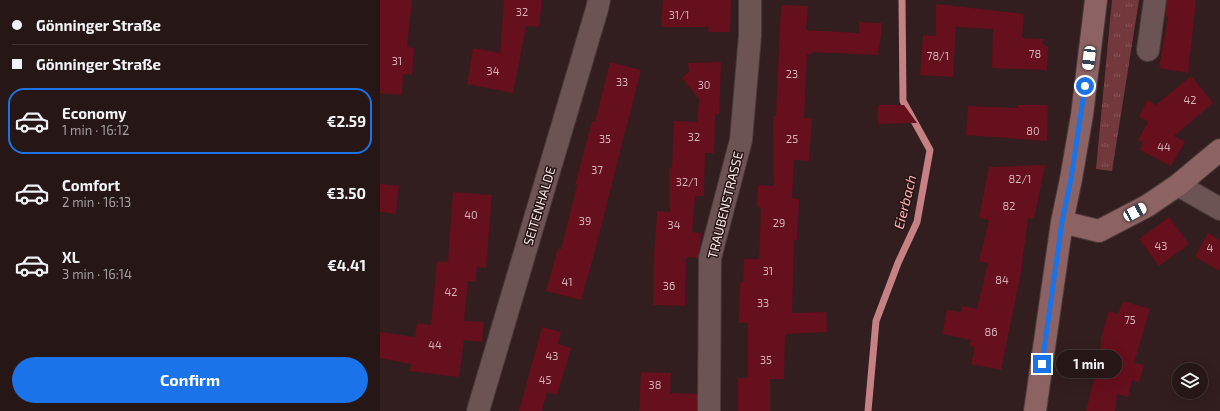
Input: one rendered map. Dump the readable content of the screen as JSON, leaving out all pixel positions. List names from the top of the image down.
{
  "streets": {
    "street": ["TRAUBENSTRASSE", "SEITENHALDE"]
  },
  "water": ["Eierbach"],
  "house_numbers": [
    "32",
    "31/1",
    "78",
    "78/1",
    "31",
    "34",
    "23",
    "33",
    "30",
    "42",
    "80",
    "32",
    "35",
    "25",
    "44",
    "37",
    "82/1",
    "32/1",
    "82",
    "40",
    "39",
    "29",
    "34",
    "43",
    "4",
    "31",
    "84",
    "41",
    "36",
    "42",
    "33",
    "75",
    "86",
    "44",
    "43",
    "35",
    "45",
    "38"
  ],
  "page": {
    "banner": ["Gönninger Straße", "Gönninger Straße"],
    "list": [
      {
        "name": "Economy",
        "note": "1 min · 16:12",
        "value": "€2.59"
      },
      {
        "name": "Comfort",
        "note": "2 min · 16:13",
        "value": "€3.50"
      },
      {
        "name": "XL",
        "note": "3 min · 16:14",
        "value": "€4.41"
      }
    ],
    "buttons": "Confirm",
    "bubble": "1 min"
  }
}
